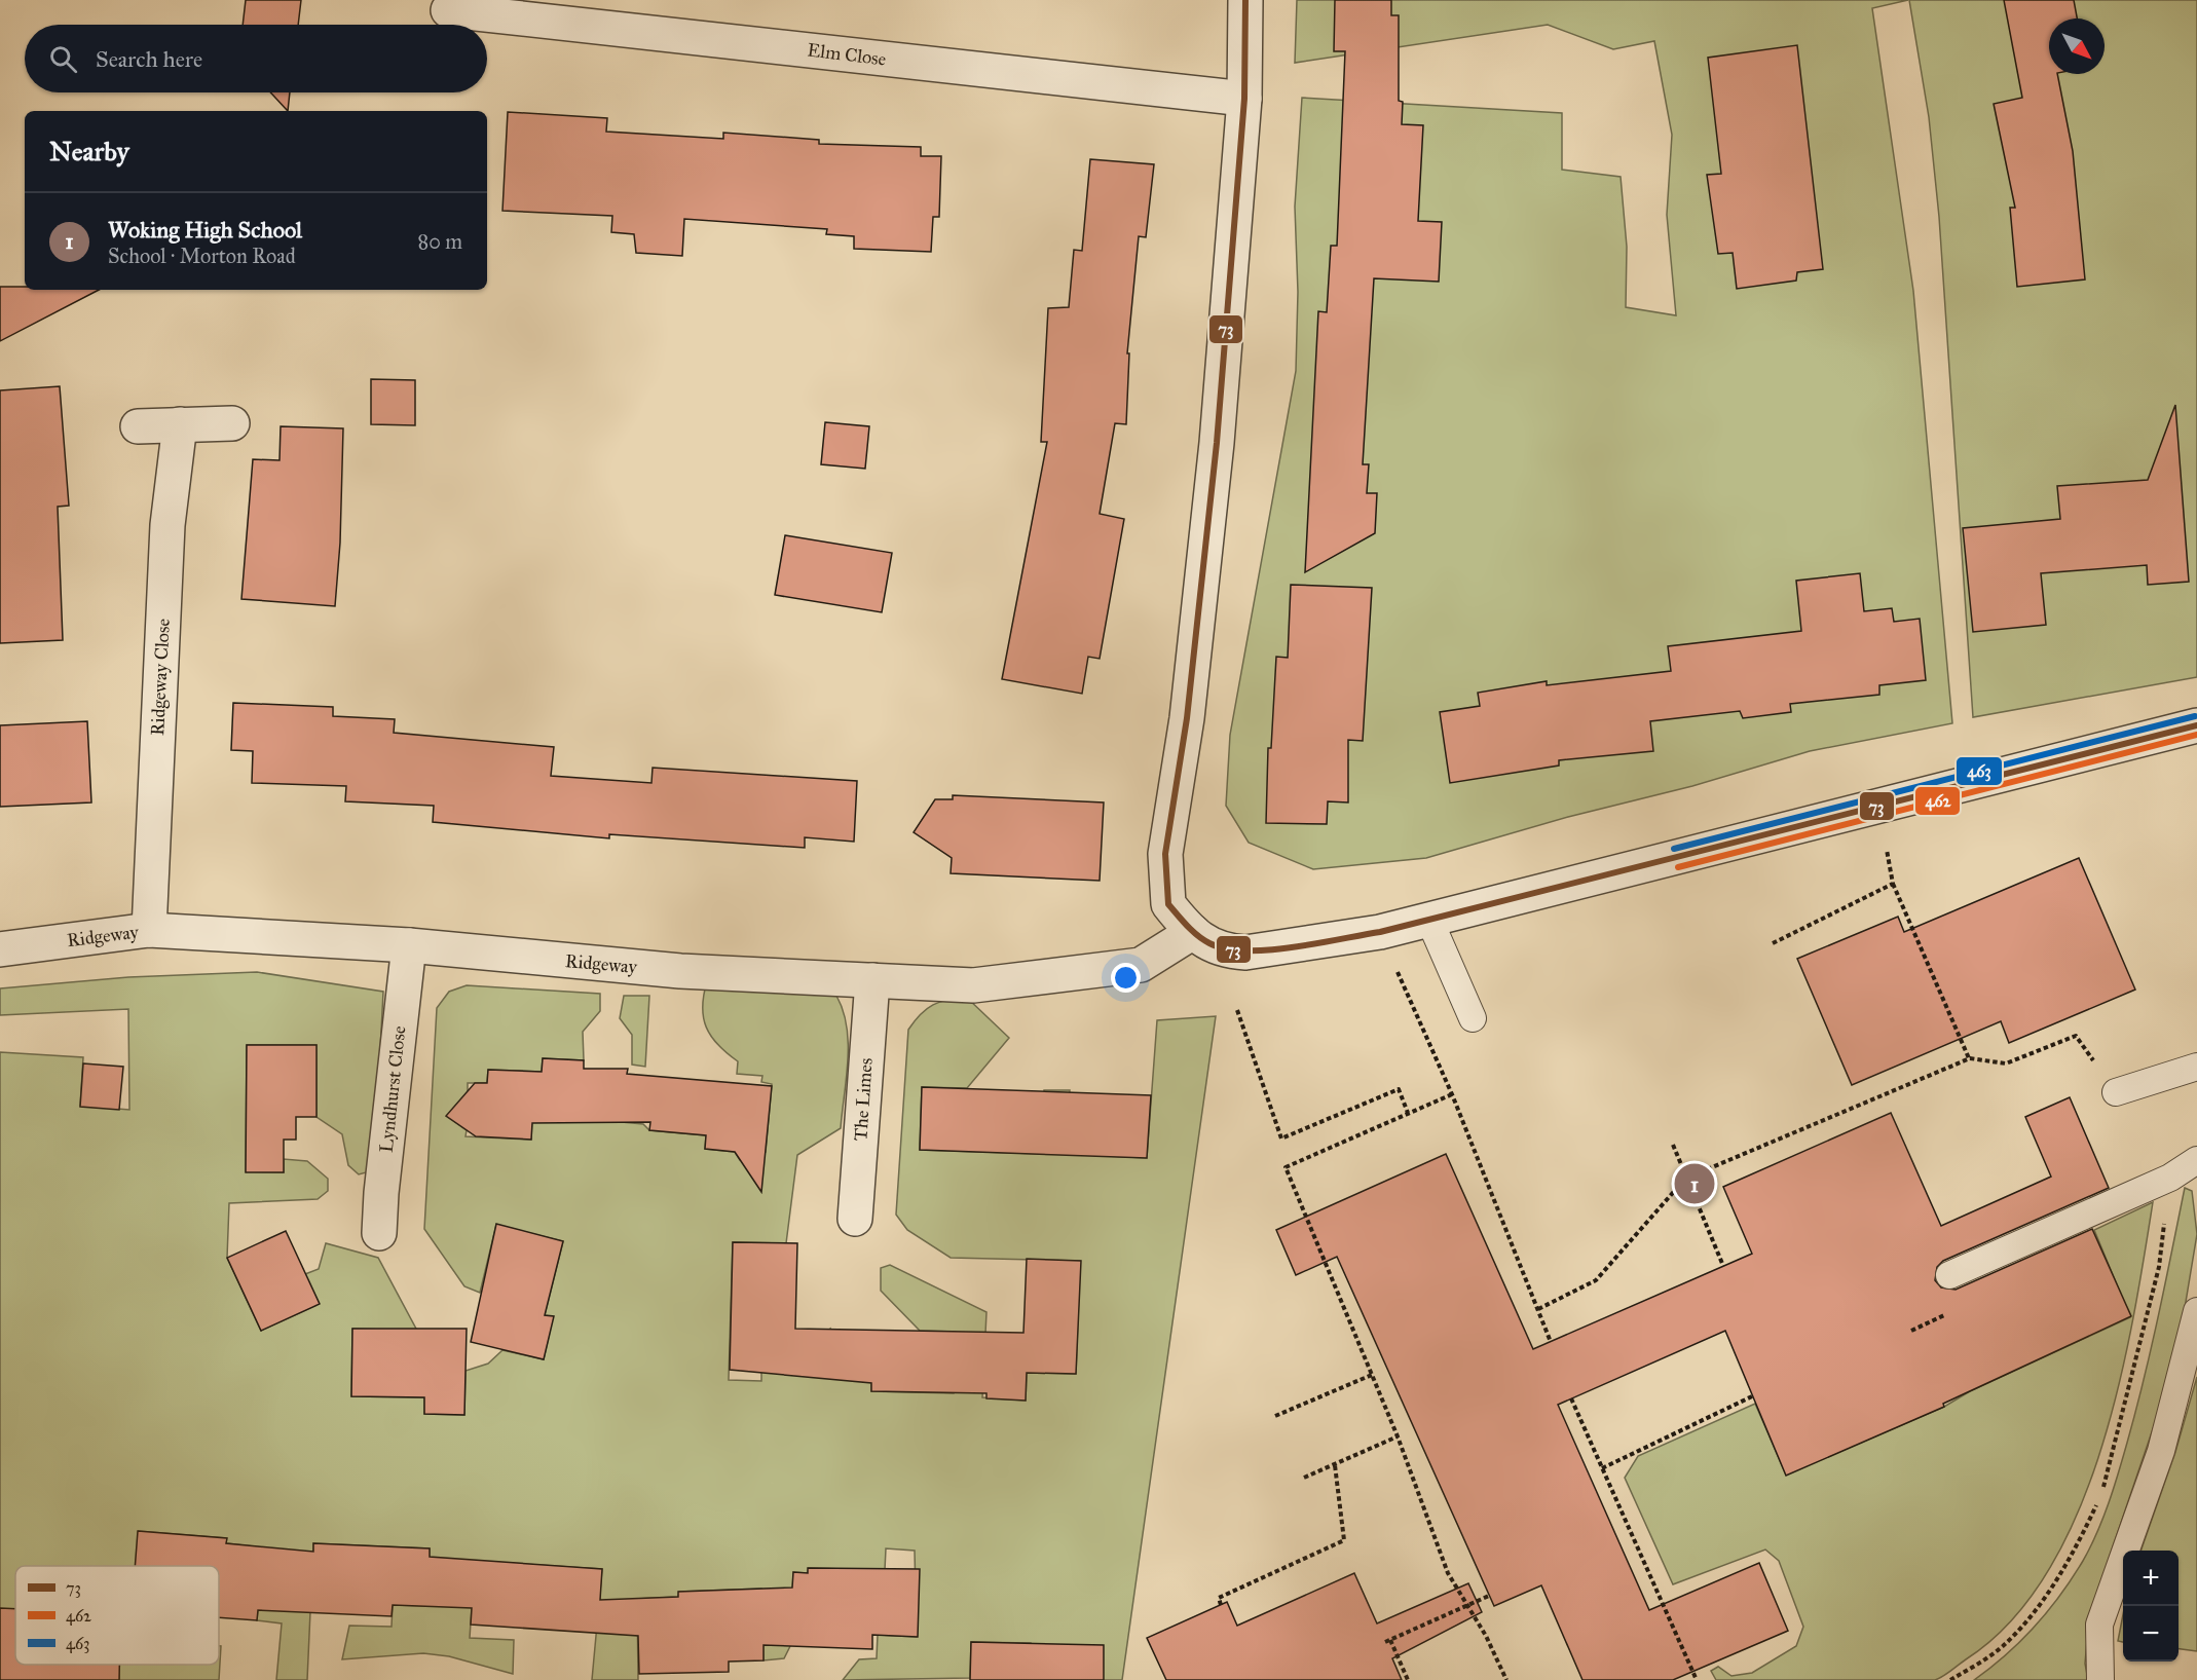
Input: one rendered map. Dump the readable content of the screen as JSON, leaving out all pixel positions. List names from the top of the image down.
{
  "streets": {
    "street": [
      "Elm Close",
      "Ridgeway Close",
      "Ridgeway",
      "Lyndhurst Close",
      "The Limes"
    ]
  },
  "crossings": [
    ["Ridgeway Close", "Ridgeway"],
    ["Ridgeway", "Lyndhurst Close"],
    ["Ridgeway", "The Limes"]
  ],
  "lines": ["transit line 73", "transit line 463", "transit line 462"],
  "legend": ["73", "462", "463"],
  "north": "bottom right",
  "page": {
    "search": "Search here",
    "heading": "Nearby",
    "list": [
      {
        "mark": "1",
        "name": "Woking High School",
        "note": "School · Morton Road",
        "value": "80 m"
      }
    ],
    "pins": "1",
    "map_buttons": ["+", "−"]
  }
}
